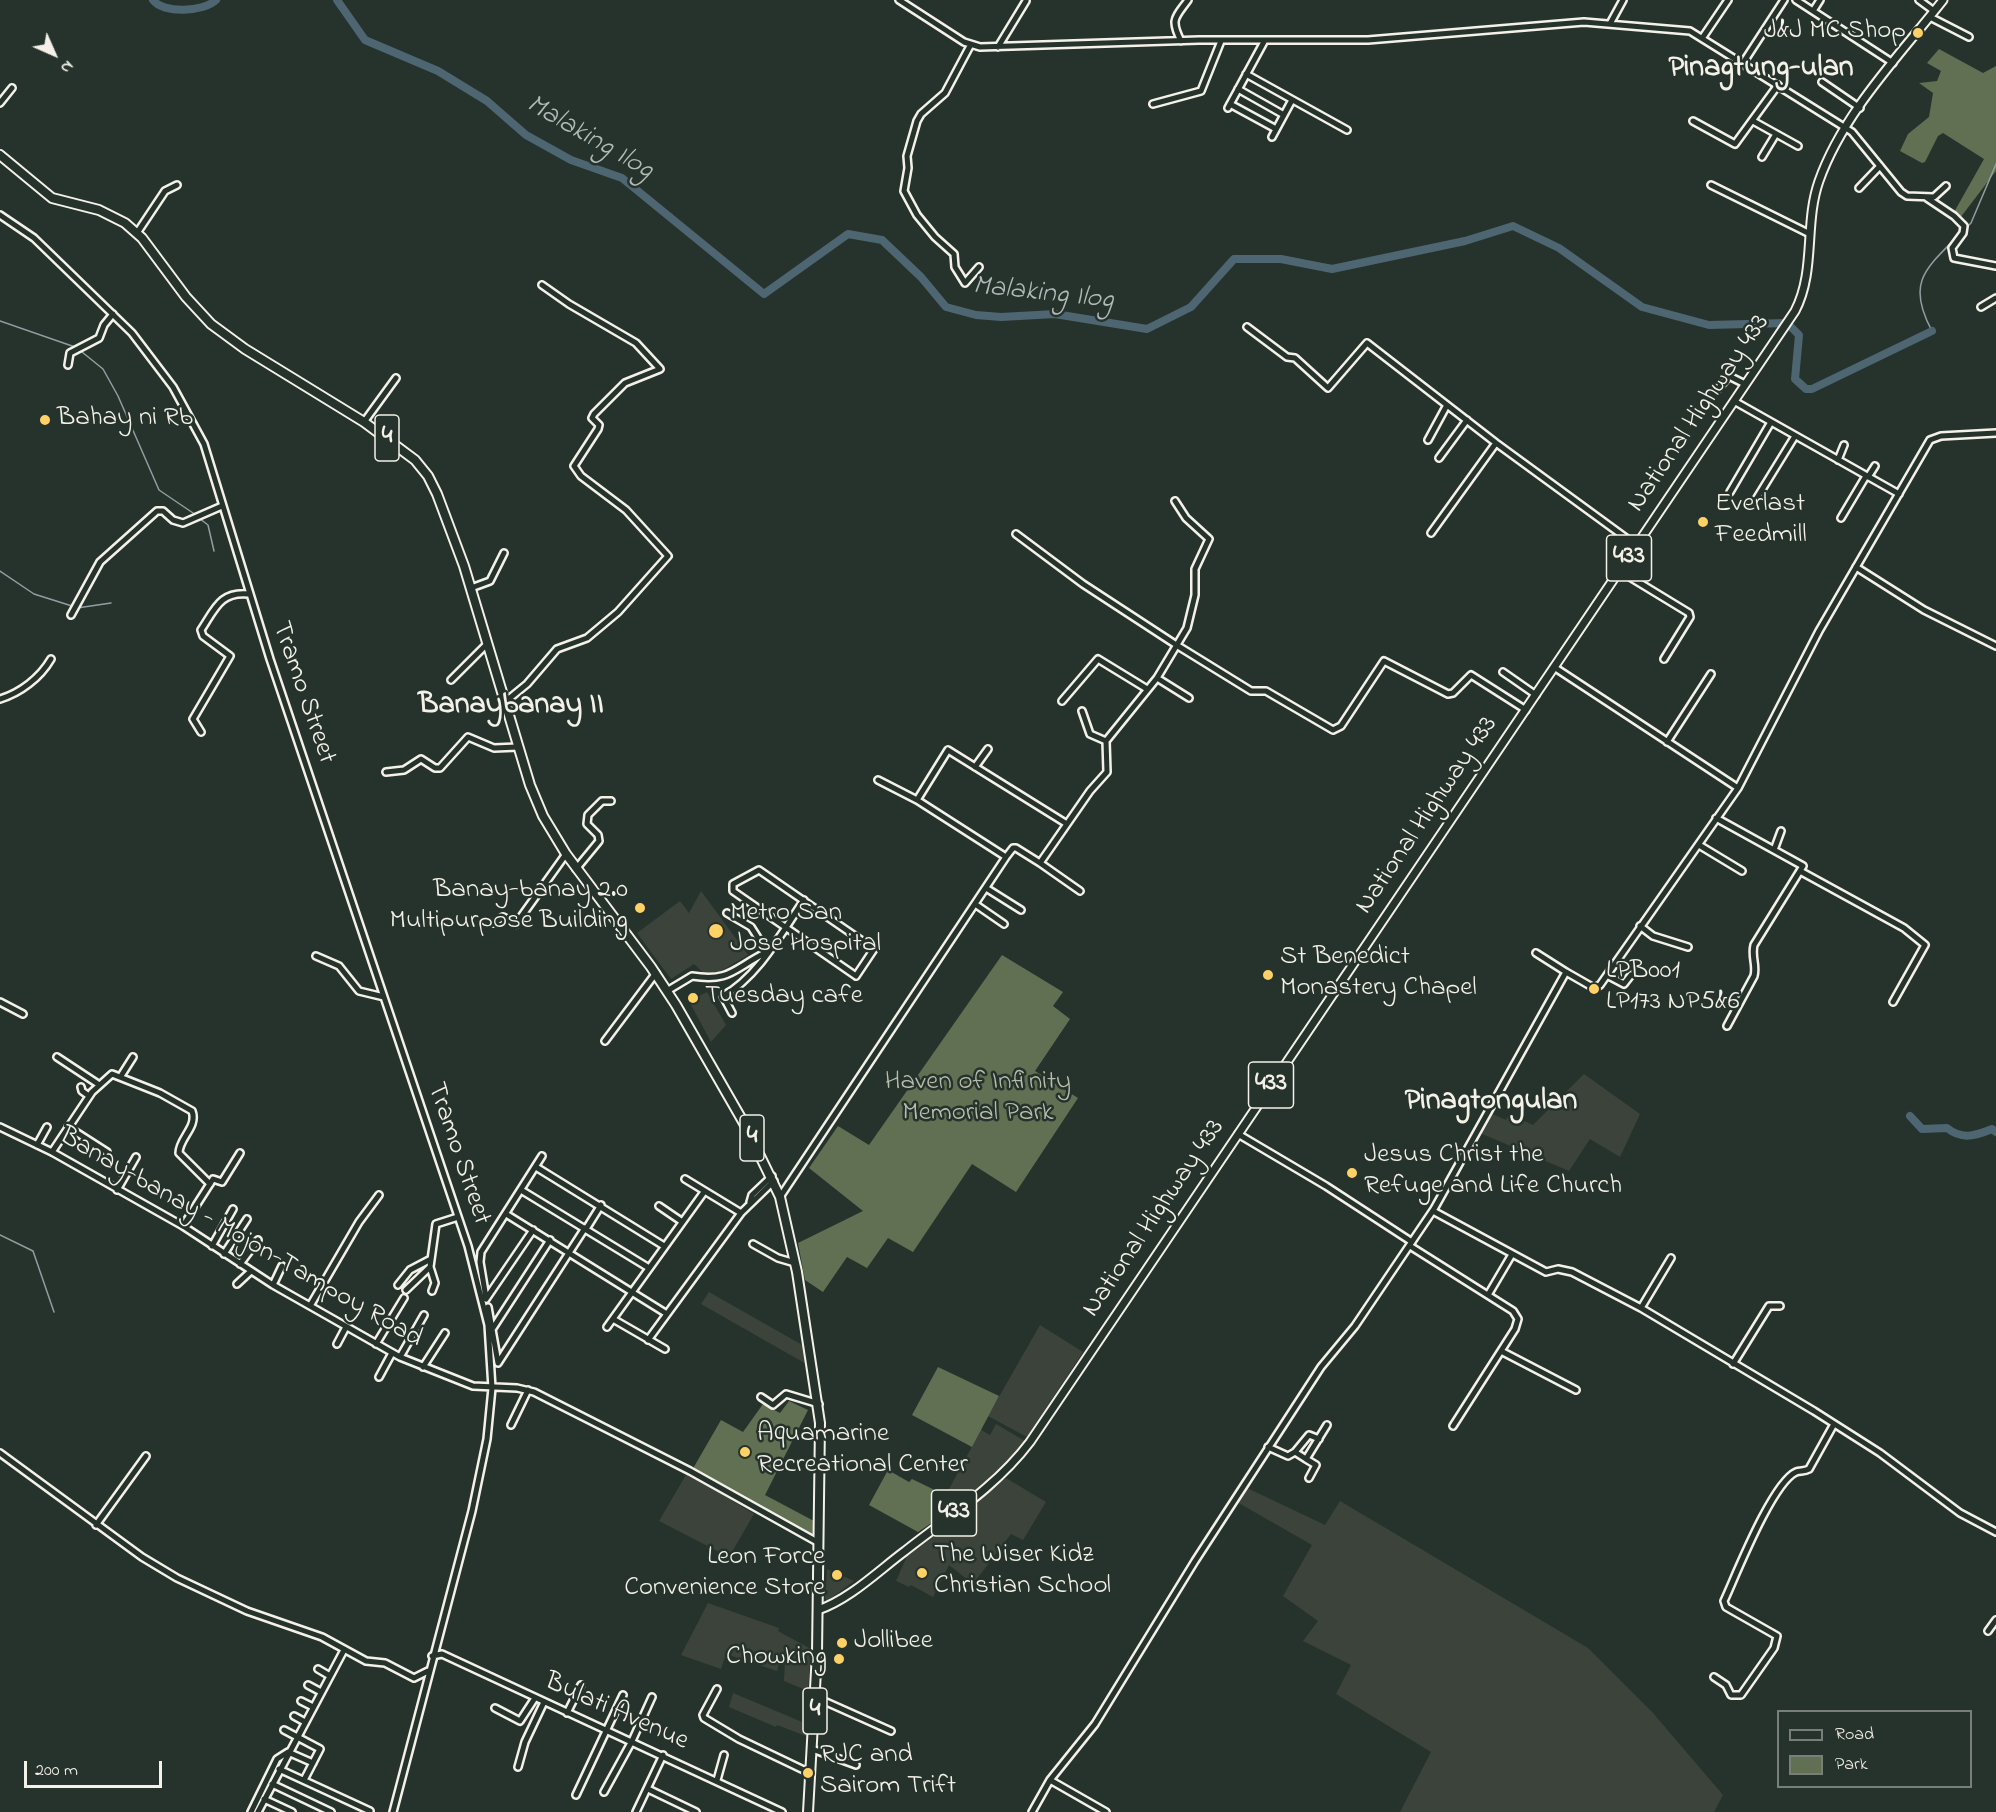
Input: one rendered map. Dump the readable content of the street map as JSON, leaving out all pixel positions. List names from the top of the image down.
{
  "streets": {
    "highway": ["4"],
    "main road": ["National Highway 433", "433"],
    "street": ["Tramo Street", "Banay-banay - Mojon-Tampoy Road", "Bulati Avenue"]
  },
  "crossings": [
    ["National Highway 433", "4"],
    ["4", "Banay-banay - Mojon-Tampoy Road"],
    ["Tramo Street", "Banay-banay - Mojon-Tampoy Road"],
    ["Tramo Street", "Bulati Avenue"]
  ],
  "districts": ["Pinagtung-ulan", "Banaybanay II", "Pinagtongulan"],
  "water": ["Malaking Ilog"],
  "parks": ["Haven of Infinity Memorial Park"],
  "places": [
    "J&J MC Shop",
    "Bahay ni Rb",
    "Everlast Feedmill",
    "Banay-banay 2.0 Multipurpose Building",
    "Metro San Jose Hospital",
    "St Benedict Monastery Chapel",
    "LPB001 LP173 NP5&6",
    "Tuesday cafe",
    "Jesus Christ the Refuge and Life Church",
    "Aquamarine Recreational Center",
    "The Wiser Kidz Christian School",
    "Leon Force Convenience Store",
    "Jollibee",
    "Chowking",
    "RJC and Sairom Trift"
  ],
  "legend": ["Road", "Park"],
  "scale_bar": "200 m",
  "north": "bottom right"
}
